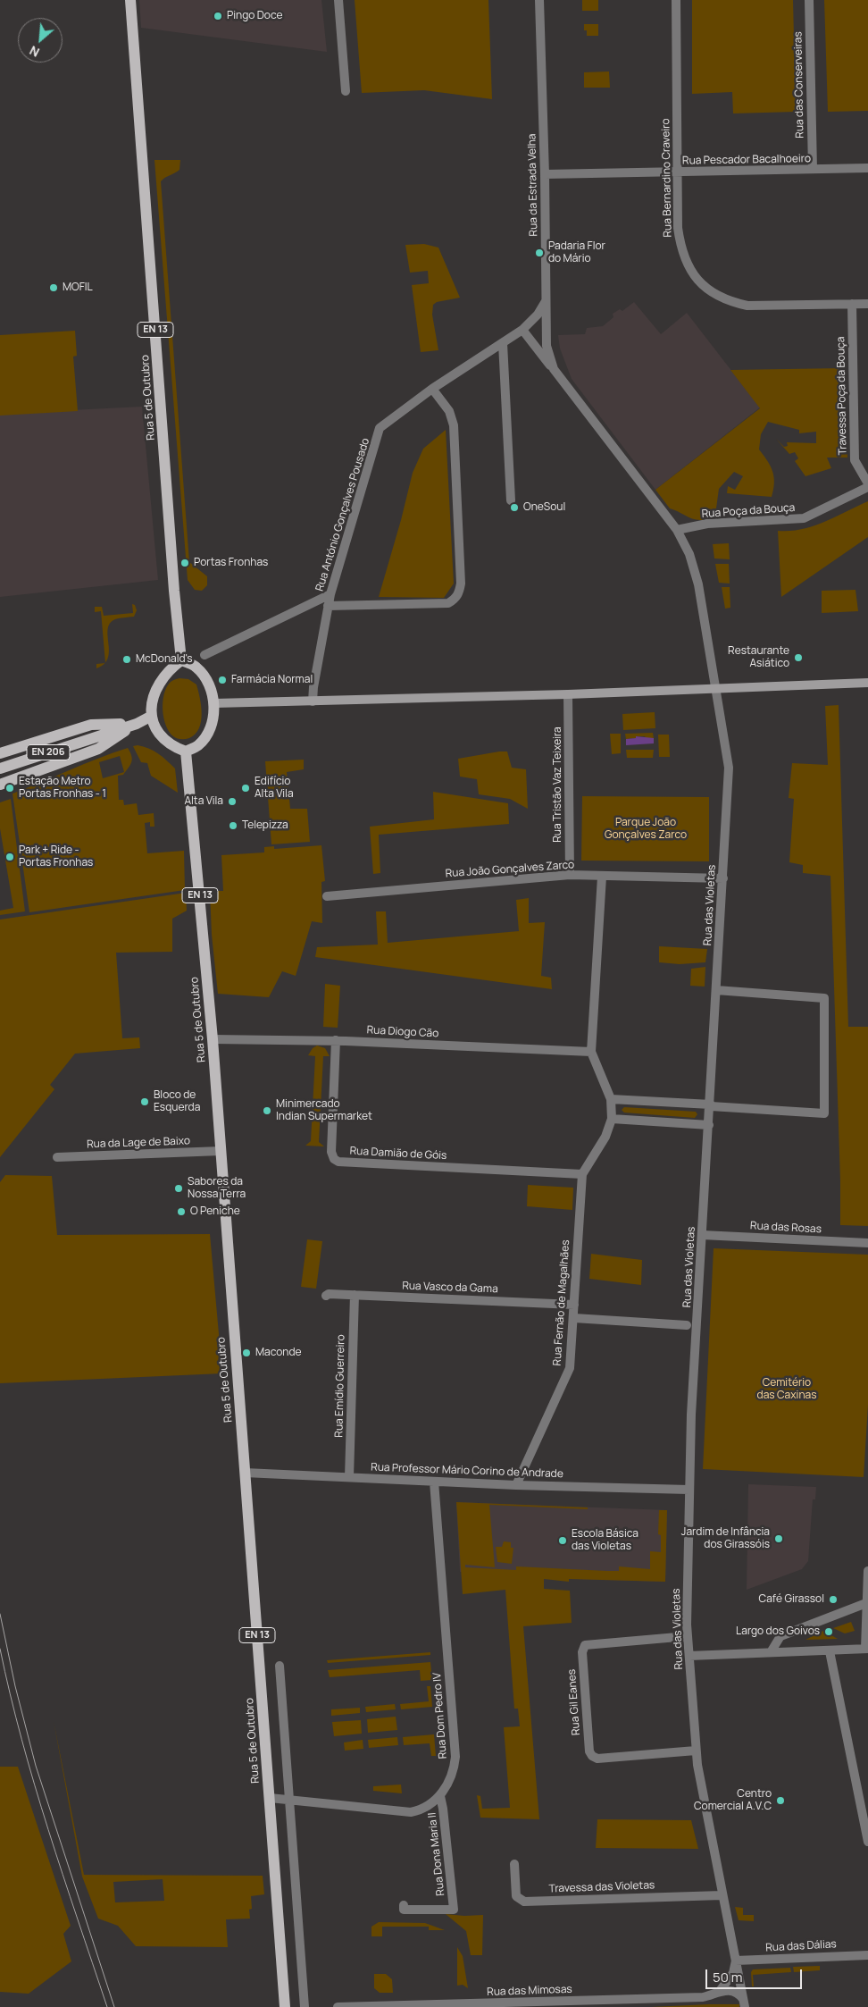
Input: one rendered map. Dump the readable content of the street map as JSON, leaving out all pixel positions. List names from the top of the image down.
{
  "streets": {
    "main road": ["EN 13", "Rua 5 de Outubro", "EN 206"],
    "street": [
      "Rua das Conserveiras",
      "Rua Pescador Bacalhoeiro",
      "Rua Bernardino Craveiro",
      "Rua da Estrada Velha",
      "Travessa Poça da Bouça",
      "Rua Poça da Bouça",
      "Rua António Gonçalves Pousado",
      "Rua Tristão Vaz Teixeira",
      "Rua João Gonçalves Zarco",
      "Rua das Violetas",
      "Rua Diogo Cão",
      "Rua da Lage de Baixo",
      "Rua Damião de Góis",
      "Rua das Rosas",
      "Rua Vasco da Gama",
      "Rua Fernão de Magalhães",
      "Rua Emídio Guerreiro",
      "Rua Professor Mário Corino de Andrade",
      "Rua Gil Eanes",
      "Rua Dom Pedro IV",
      "Rua Dona Maria II",
      "Travessa das Violetas",
      "Rua das Dálias",
      "Rua das Mimosas"
    ]
  },
  "crossings": [
    ["Rua das Conserveiras", "Rua Pescador Bacalhoeiro"],
    ["Rua Pescador Bacalhoeiro", "Rua Bernardino Craveiro"],
    ["Rua Pescador Bacalhoeiro", "Rua da Estrada Velha"],
    ["Rua Bernardino Craveiro", "Travessa Poça da Bouça"],
    ["Rua da Estrada Velha", "Rua Poça da Bouça"],
    ["Rua da Estrada Velha", "Rua António Gonçalves Pousado"],
    ["Rua da Estrada Velha", "Rua das Violetas"],
    ["Rua 5 de Outubro", "EN 206"],
    ["Rua 5 de Outubro", "Rua Diogo Cão"],
    ["Rua 5 de Outubro", "Rua da Lage de Baixo"],
    ["Rua 5 de Outubro", "Rua Professor Mário Corino de Andrade"],
    ["Rua 5 de Outubro", "Rua Dom Pedro IV"],
    ["Rua Poça da Bouça", "Rua das Violetas"],
    ["Rua Tristão Vaz Teixeira", "Rua João Gonçalves Zarco"],
    ["Rua João Gonçalves Zarco", "Rua das Violetas"],
    ["Rua João Gonçalves Zarco", "Rua Fernão de Magalhães"],
    ["Rua das Violetas", "Rua das Rosas"],
    ["Rua das Violetas", "Rua Professor Mário Corino de Andrade"],
    ["Rua das Violetas", "Rua Gil Eanes"],
    ["Rua das Violetas", "Travessa das Violetas"],
    ["Rua das Violetas", "Rua das Dálias"],
    ["Rua Diogo Cão", "Rua Damião de Góis"],
    ["Rua Diogo Cão", "Rua Fernão de Magalhães"],
    ["Rua Damião de Góis", "Rua Fernão de Magalhães"],
    ["Rua Vasco da Gama", "Rua Fernão de Magalhães"],
    ["Rua Vasco da Gama", "Rua Emídio Guerreiro"],
    ["Rua Fernão de Magalhães", "Rua Professor Mário Corino de Andrade"],
    ["Rua Emídio Guerreiro", "Rua Professor Mário Corino de Andrade"],
    ["Rua Professor Mário Corino de Andrade", "Rua Dom Pedro IV"],
    ["Rua Dom Pedro IV", "Rua Dona Maria II"]
  ],
  "parks": ["Parque João Gonçalves Zarco", "Cemitério das Caxinas"],
  "places": [
    "Pingo Doce",
    "Padaria Flor do Mário",
    "MOFIL",
    "OneSoul",
    "Portas Fronhas",
    "Restaurante Asiático",
    "McDonald's",
    "Farmácia Normal",
    "Estação Metro Portas Fronhas - 1",
    "Edifício Alta Vila",
    "Alta Vila",
    "Telepizza",
    "Park + Ride - Portas Fronhas",
    "Bloco de Esquerda",
    "Minimercado Indian Supermarket",
    "Sabores da Nossa Terra",
    "O Peniche",
    "Maconde",
    "Jardim de Infância dos Girassóis",
    "Escola Básica das Violetas",
    "Café Girassol",
    "Largo dos Goivos",
    "Centro Comercial A.V.C"
  ],
  "scale_bar": "50 m",
  "north": "bottom left"
}
